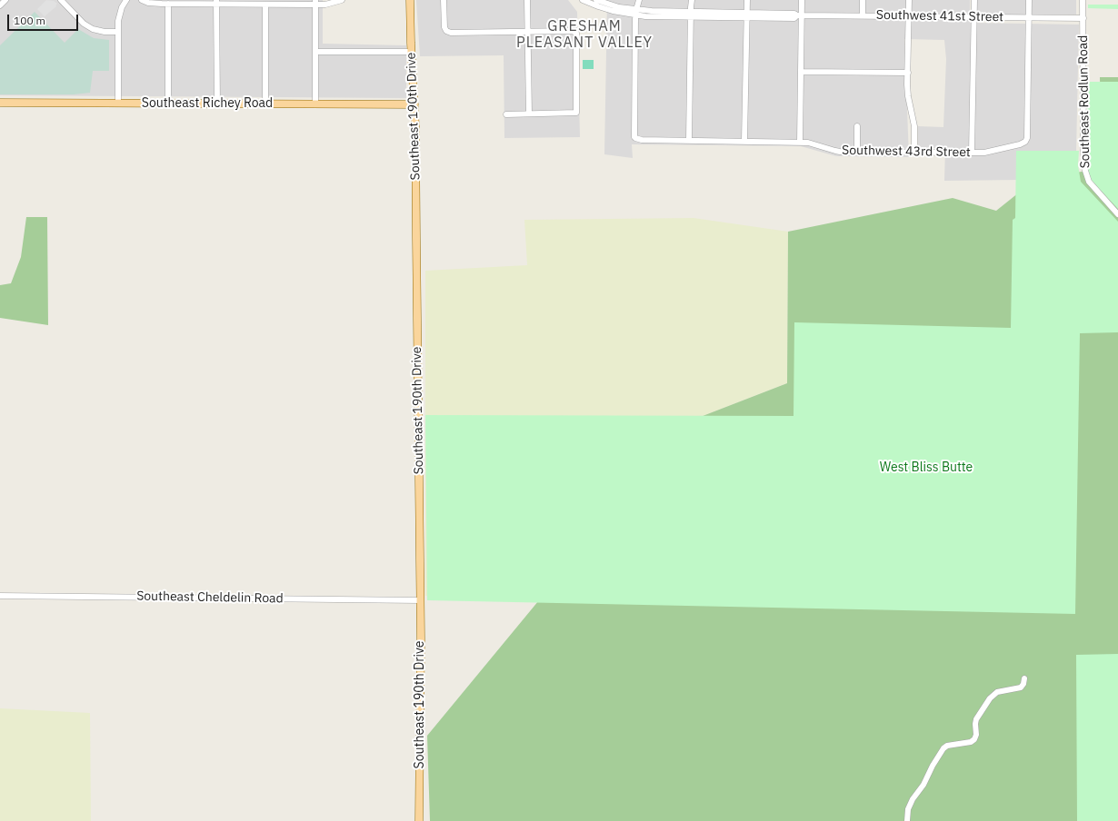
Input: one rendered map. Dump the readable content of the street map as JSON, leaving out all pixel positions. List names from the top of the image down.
{
  "streets": {
    "main road": ["Southeast Richey Road", "Southeast 190th Drive"],
    "street": [
      "Southwest 41st Street",
      "Southeast Rodlun Road",
      "Southwest 43rd Street",
      "Southeast Cheldelin Road"
    ]
  },
  "crossings": [
    ["Southwest 41st Street", "Southeast Rodlun Road"],
    ["Southwest 41st Street", "Southwest 43rd Street"],
    ["Southeast Richey Road", "Southeast 190th Drive"],
    ["Southeast 190th Drive", "Southeast Cheldelin Road"]
  ],
  "districts": ["GRESHAM PLEASANT VALLEY"],
  "parks": ["West Bliss Butte"],
  "scale_bar": "100 m"
}
